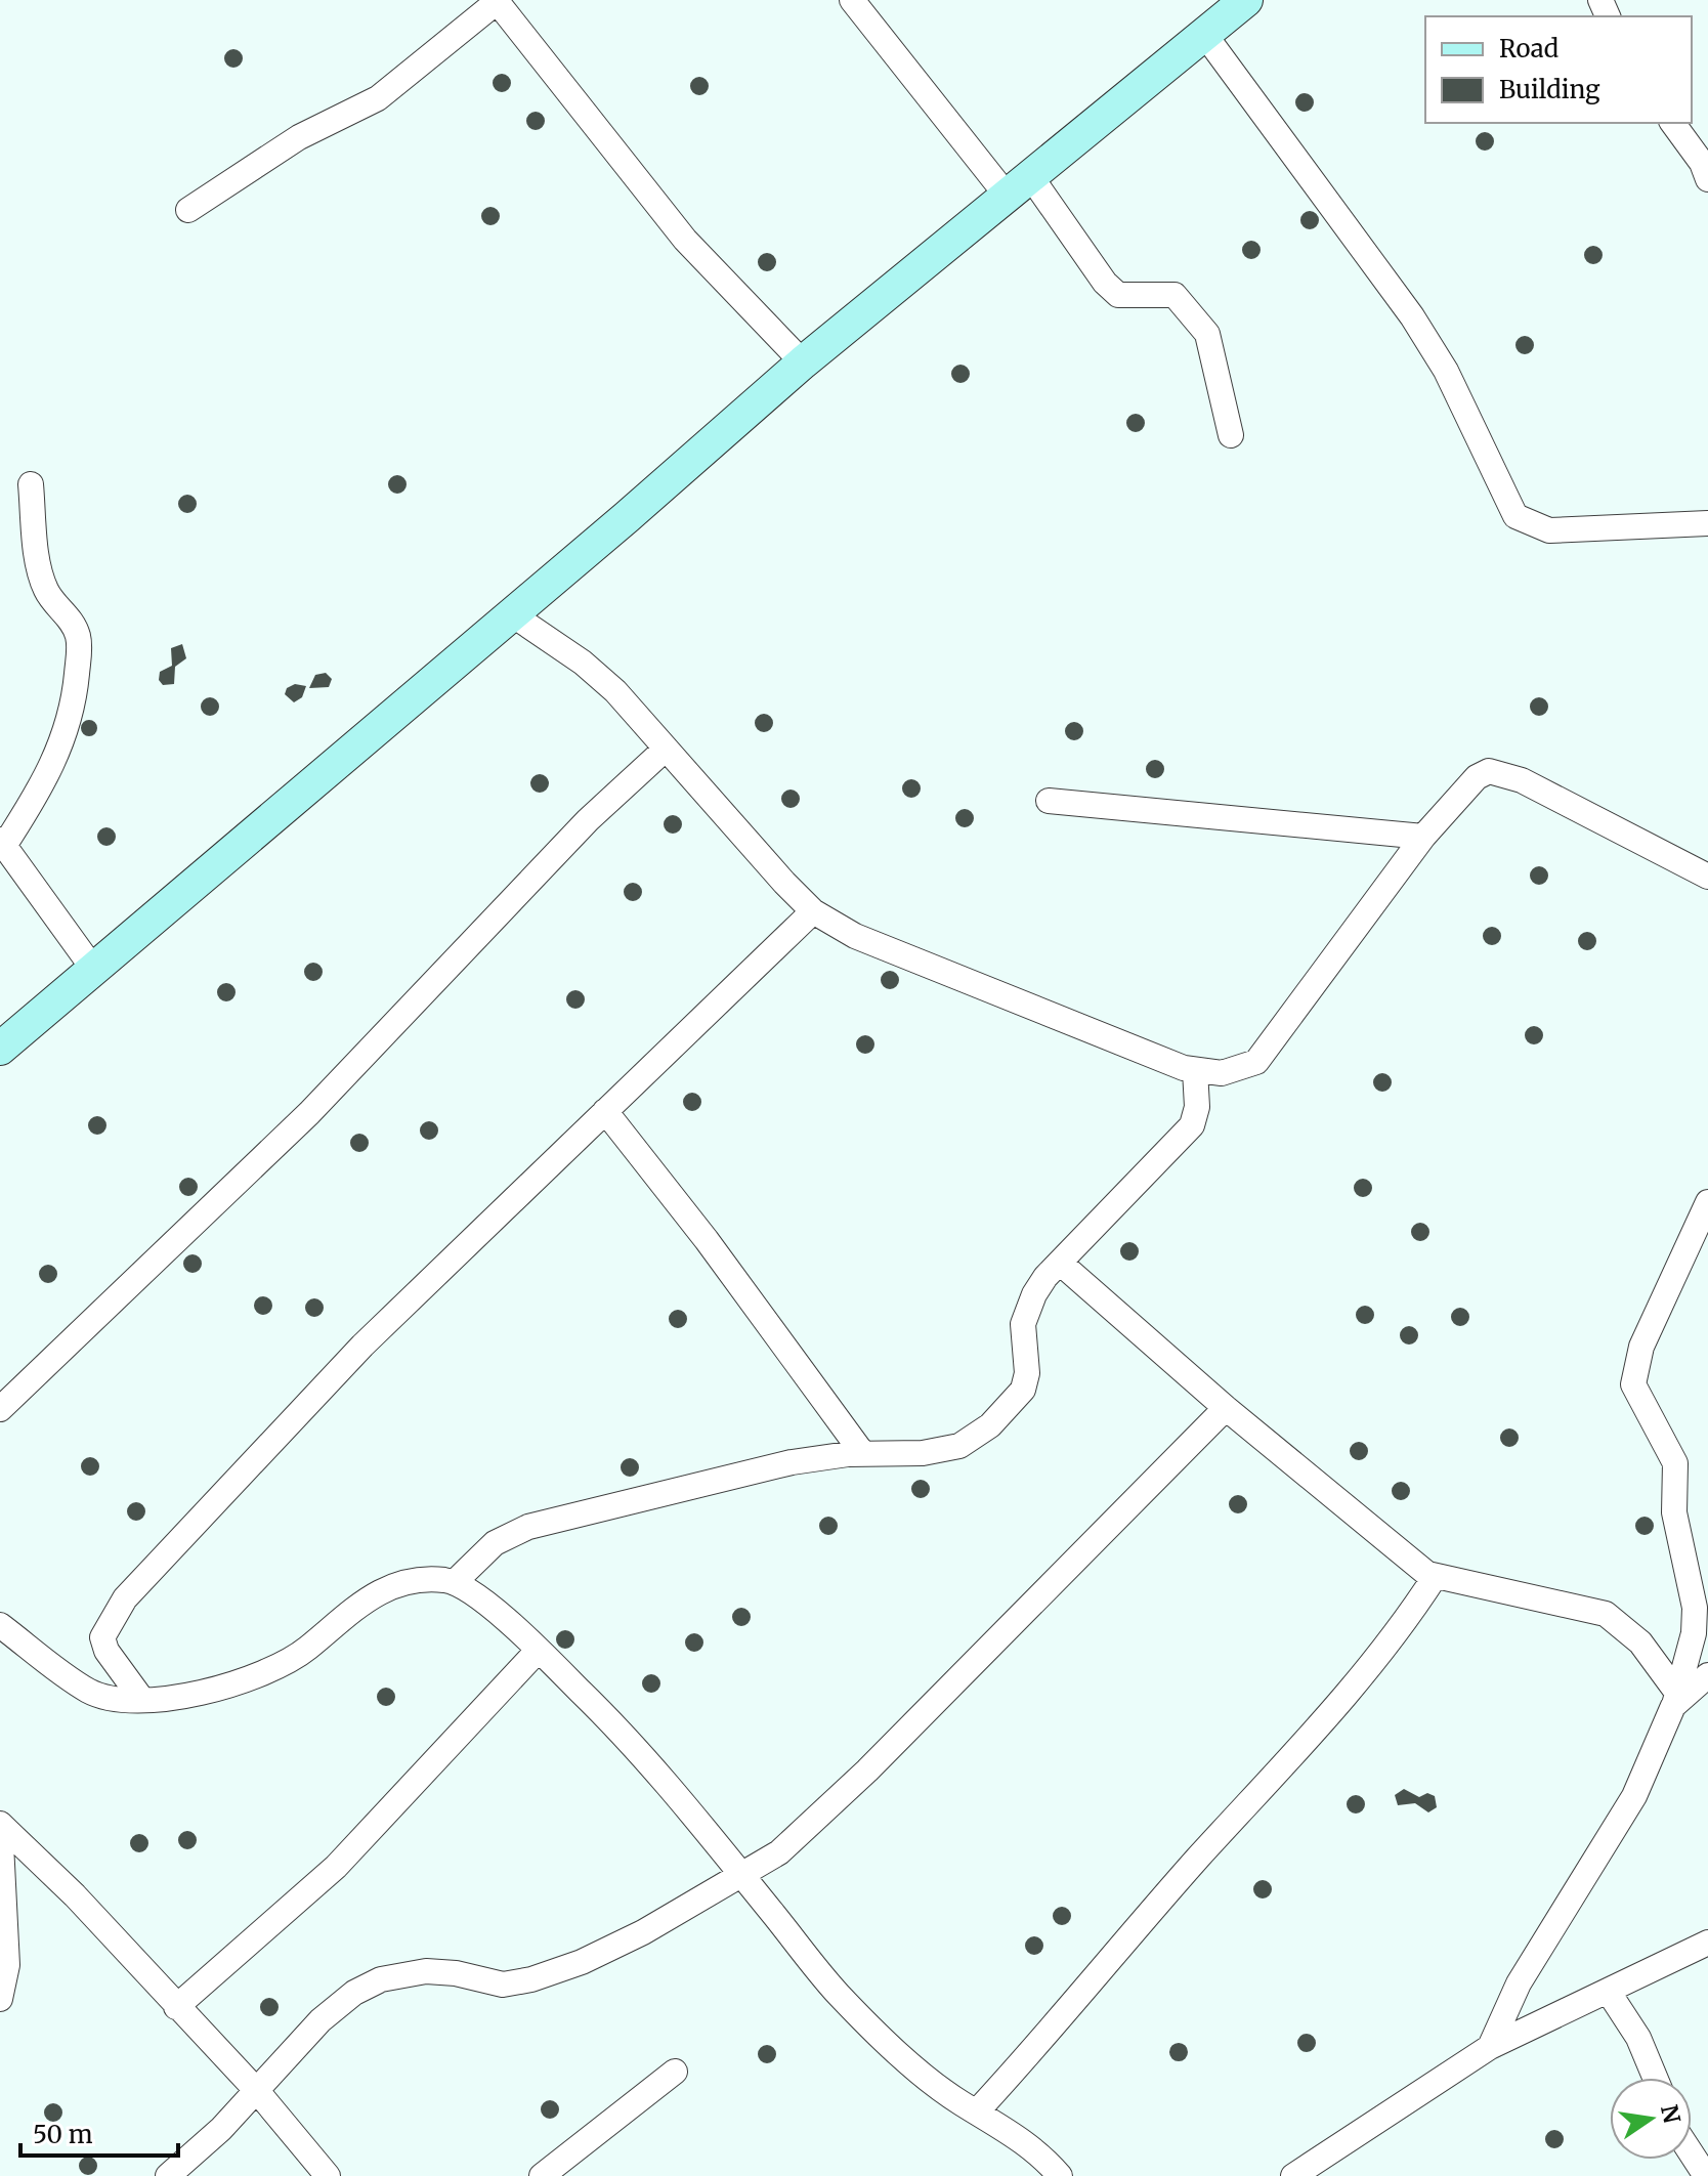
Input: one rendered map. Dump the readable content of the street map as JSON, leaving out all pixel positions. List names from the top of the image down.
{
  "legend": ["Road", "Building"],
  "scale_bar": "50 m",
  "north": "right"
}
